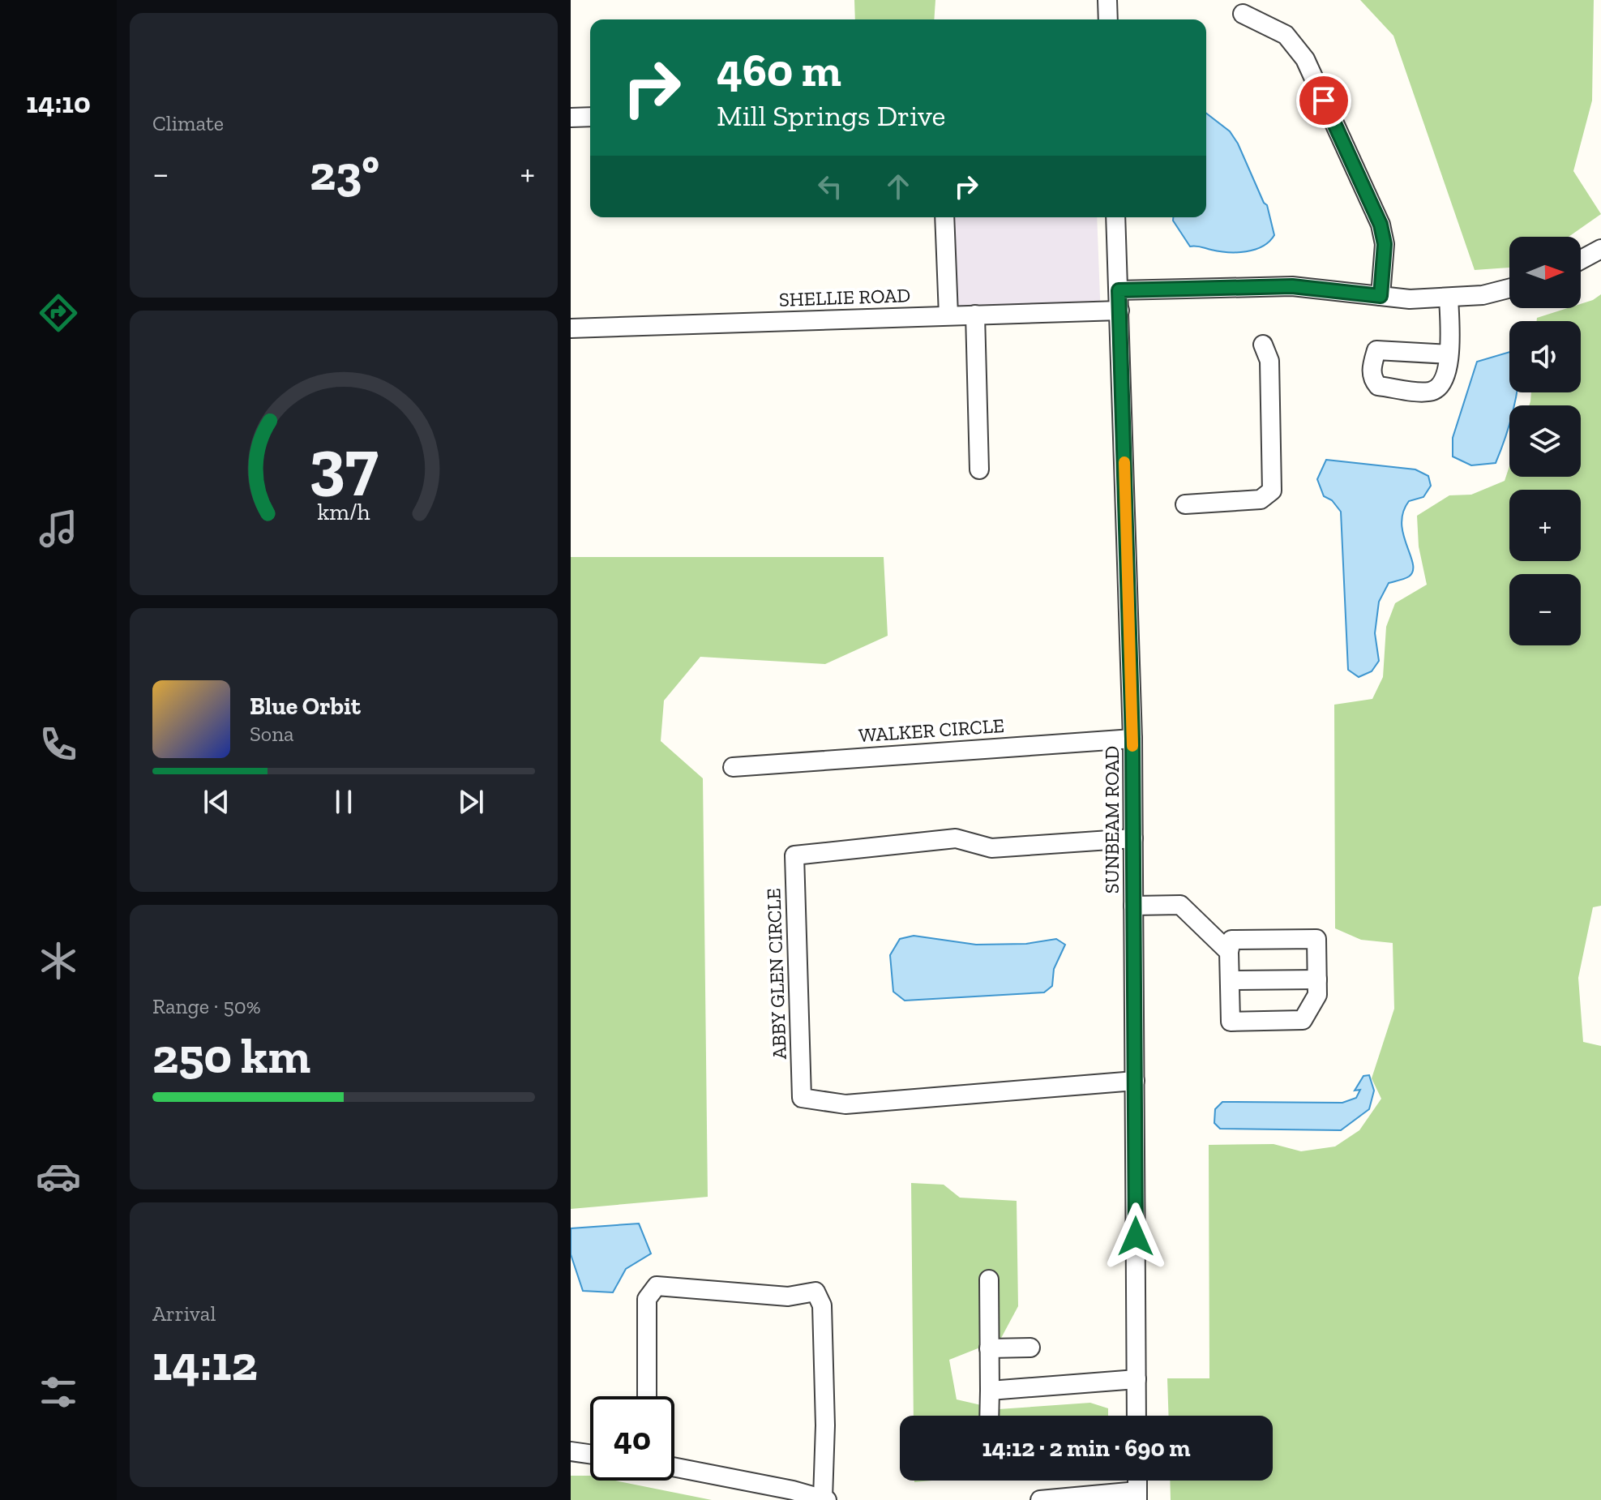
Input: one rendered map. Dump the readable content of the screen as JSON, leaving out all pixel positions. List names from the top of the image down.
{
  "streets": {
    "street": [
      "SHELLIE ROAD",
      "WALKER CIRCLE",
      "SUNBEAM ROAD",
      "ABBY GLEN CIRCLE"
    ]
  },
  "crossings": [
    ["SHELLIE ROAD", "SUNBEAM ROAD"],
    ["WALKER CIRCLE", "SUNBEAM ROAD"],
    ["SUNBEAM ROAD", "ABBY GLEN CIRCLE"]
  ],
  "north": "right",
  "page": {
    "tabs": "14:10",
    "tile": [
      "Climate",
      ["Range · 50%", "250 km"],
      ["Arrival", "14:12"]
    ],
    "turn": ["460 m", "Mill Springs Drive"],
    "heat": ["−", "23°", "+"],
    "map_buttons": ["+", "−"],
    "song": ["Blue Orbit", "Sona"],
    "limit": "40",
    "trip": "14:12 · 2 min · 690 m",
    "gauge": ["37", "km/h"]
  }
}
